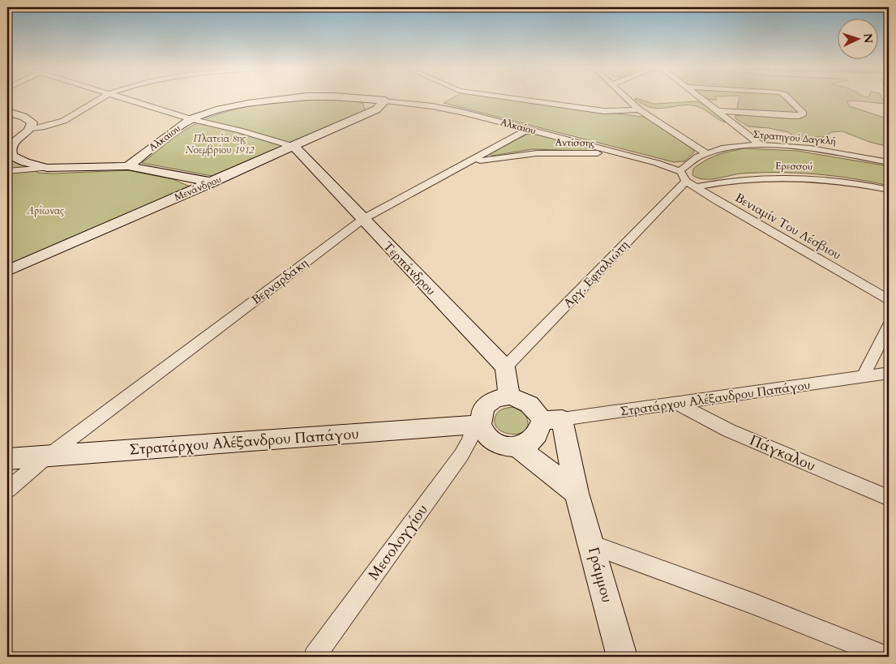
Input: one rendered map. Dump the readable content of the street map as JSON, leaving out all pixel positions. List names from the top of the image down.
{
  "streets": {
    "street": [
      "Αλκαίου",
      "Στρατηγού Δαγκλή",
      "Αντίσσης",
      "Ερεσσού",
      "Μενάνδρου",
      "Βενιαμίν Του Λέσβιου",
      "Τερπάνδρου",
      "Αργ. Εφταλιώτη",
      "Βερναρδάκη",
      "Στρατάρχου Αλέξανδρου Παπάγου",
      "Πάγκαλου",
      "Μεσολογγίου",
      "Γράμμου"
    ]
  },
  "crossings": [
    ["Αλκαίου", "Στρατηγού Δαγκλή"],
    ["Αλκαίου", "Αντίσσης"],
    ["Αλκαίου", "Μενάνδρου"],
    ["Αλκαίου", "Βενιαμίν Του Λέσβιου"],
    ["Αλκαίου", "Αργ. Εφταλιώτη"],
    ["Αλκαίου", "Βερναρδάκη"],
    ["Στρατηγού Δαγκλή", "Βενιαμίν Του Λέσβιου"],
    ["Στρατηγού Δαγκλή", "Αργ. Εφταλιώτη"],
    ["Αντίσσης", "Βερναρδάκη"],
    ["Ερεσσού", "Βενιαμίν Του Λέσβιου"],
    ["Μενάνδρου", "Τερπάνδρου"],
    ["Βενιαμίν Του Λέσβιου", "Αργ. Εφταλιώτη"],
    ["Τερπάνδρου", "Αργ. Εφταλιώτη"],
    ["Τερπάνδρου", "Βερναρδάκη"],
    ["Βερναρδάκη", "Στρατάρχου Αλέξανδρου Παπάγου"],
    ["Στρατάρχου Αλέξανδρου Παπάγου", "Πάγκαλου"],
    ["Στρατάρχου Αλέξανδρου Παπάγου", "Μεσολογγίου"],
    ["Στρατάρχου Αλέξανδρου Παπάγου", "Γράμμου"],
    ["Μεσολογγίου", "Γράμμου"]
  ],
  "parks": ["Πλατεία 8ης Νοεμβρίου 1912", "Αρίωνας"],
  "north": "right"
}
